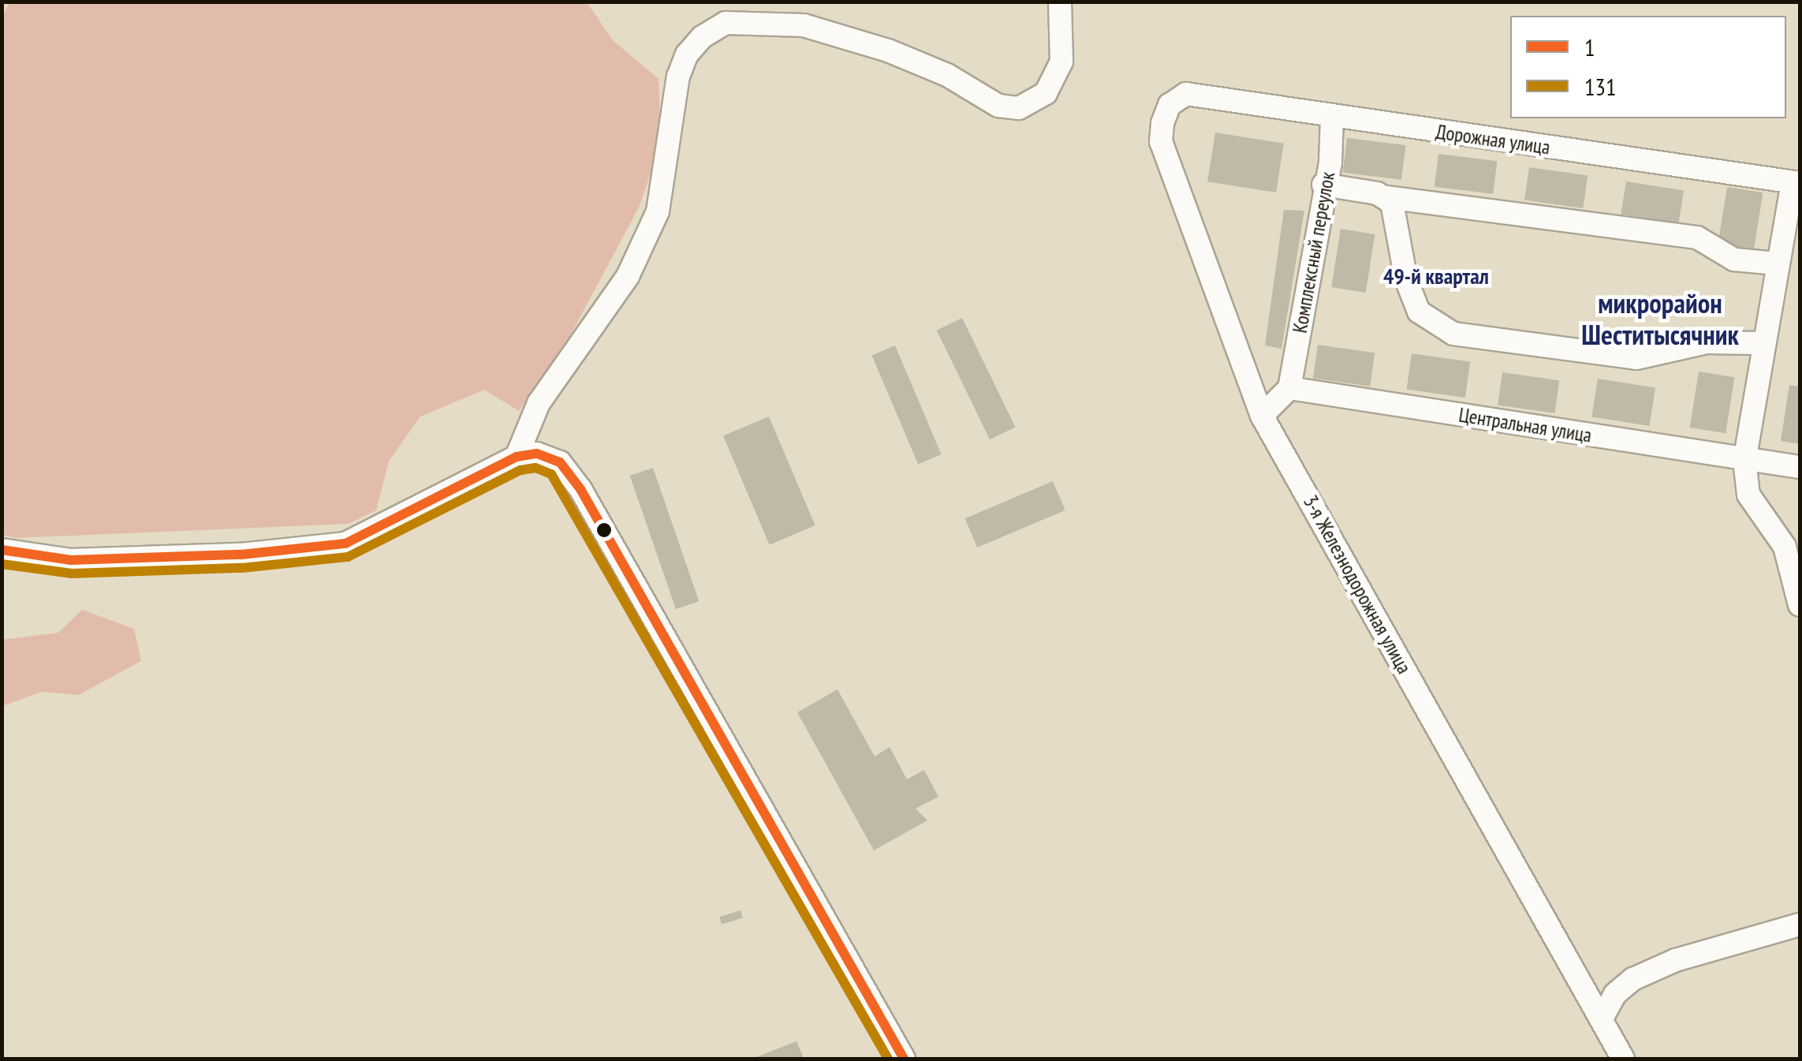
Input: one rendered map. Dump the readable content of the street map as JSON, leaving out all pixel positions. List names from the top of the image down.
{
  "streets": {
    "street": [
      "Дорожная улица",
      "Комплексный переулок",
      "Центральная улица",
      "3-я Железнодорожная улица"
    ]
  },
  "crossings": [
    ["Дорожная улица", "Комплексный переулок"],
    ["Дорожная улица", "3-я Железнодорожная улица"],
    ["Комплексный переулок", "Центральная улица"]
  ],
  "districts": ["49-й квартал", "микрорайон Шеститысячник"],
  "lines": ["transit line 1", "transit line 131"],
  "legend": ["1", "131"]
}
